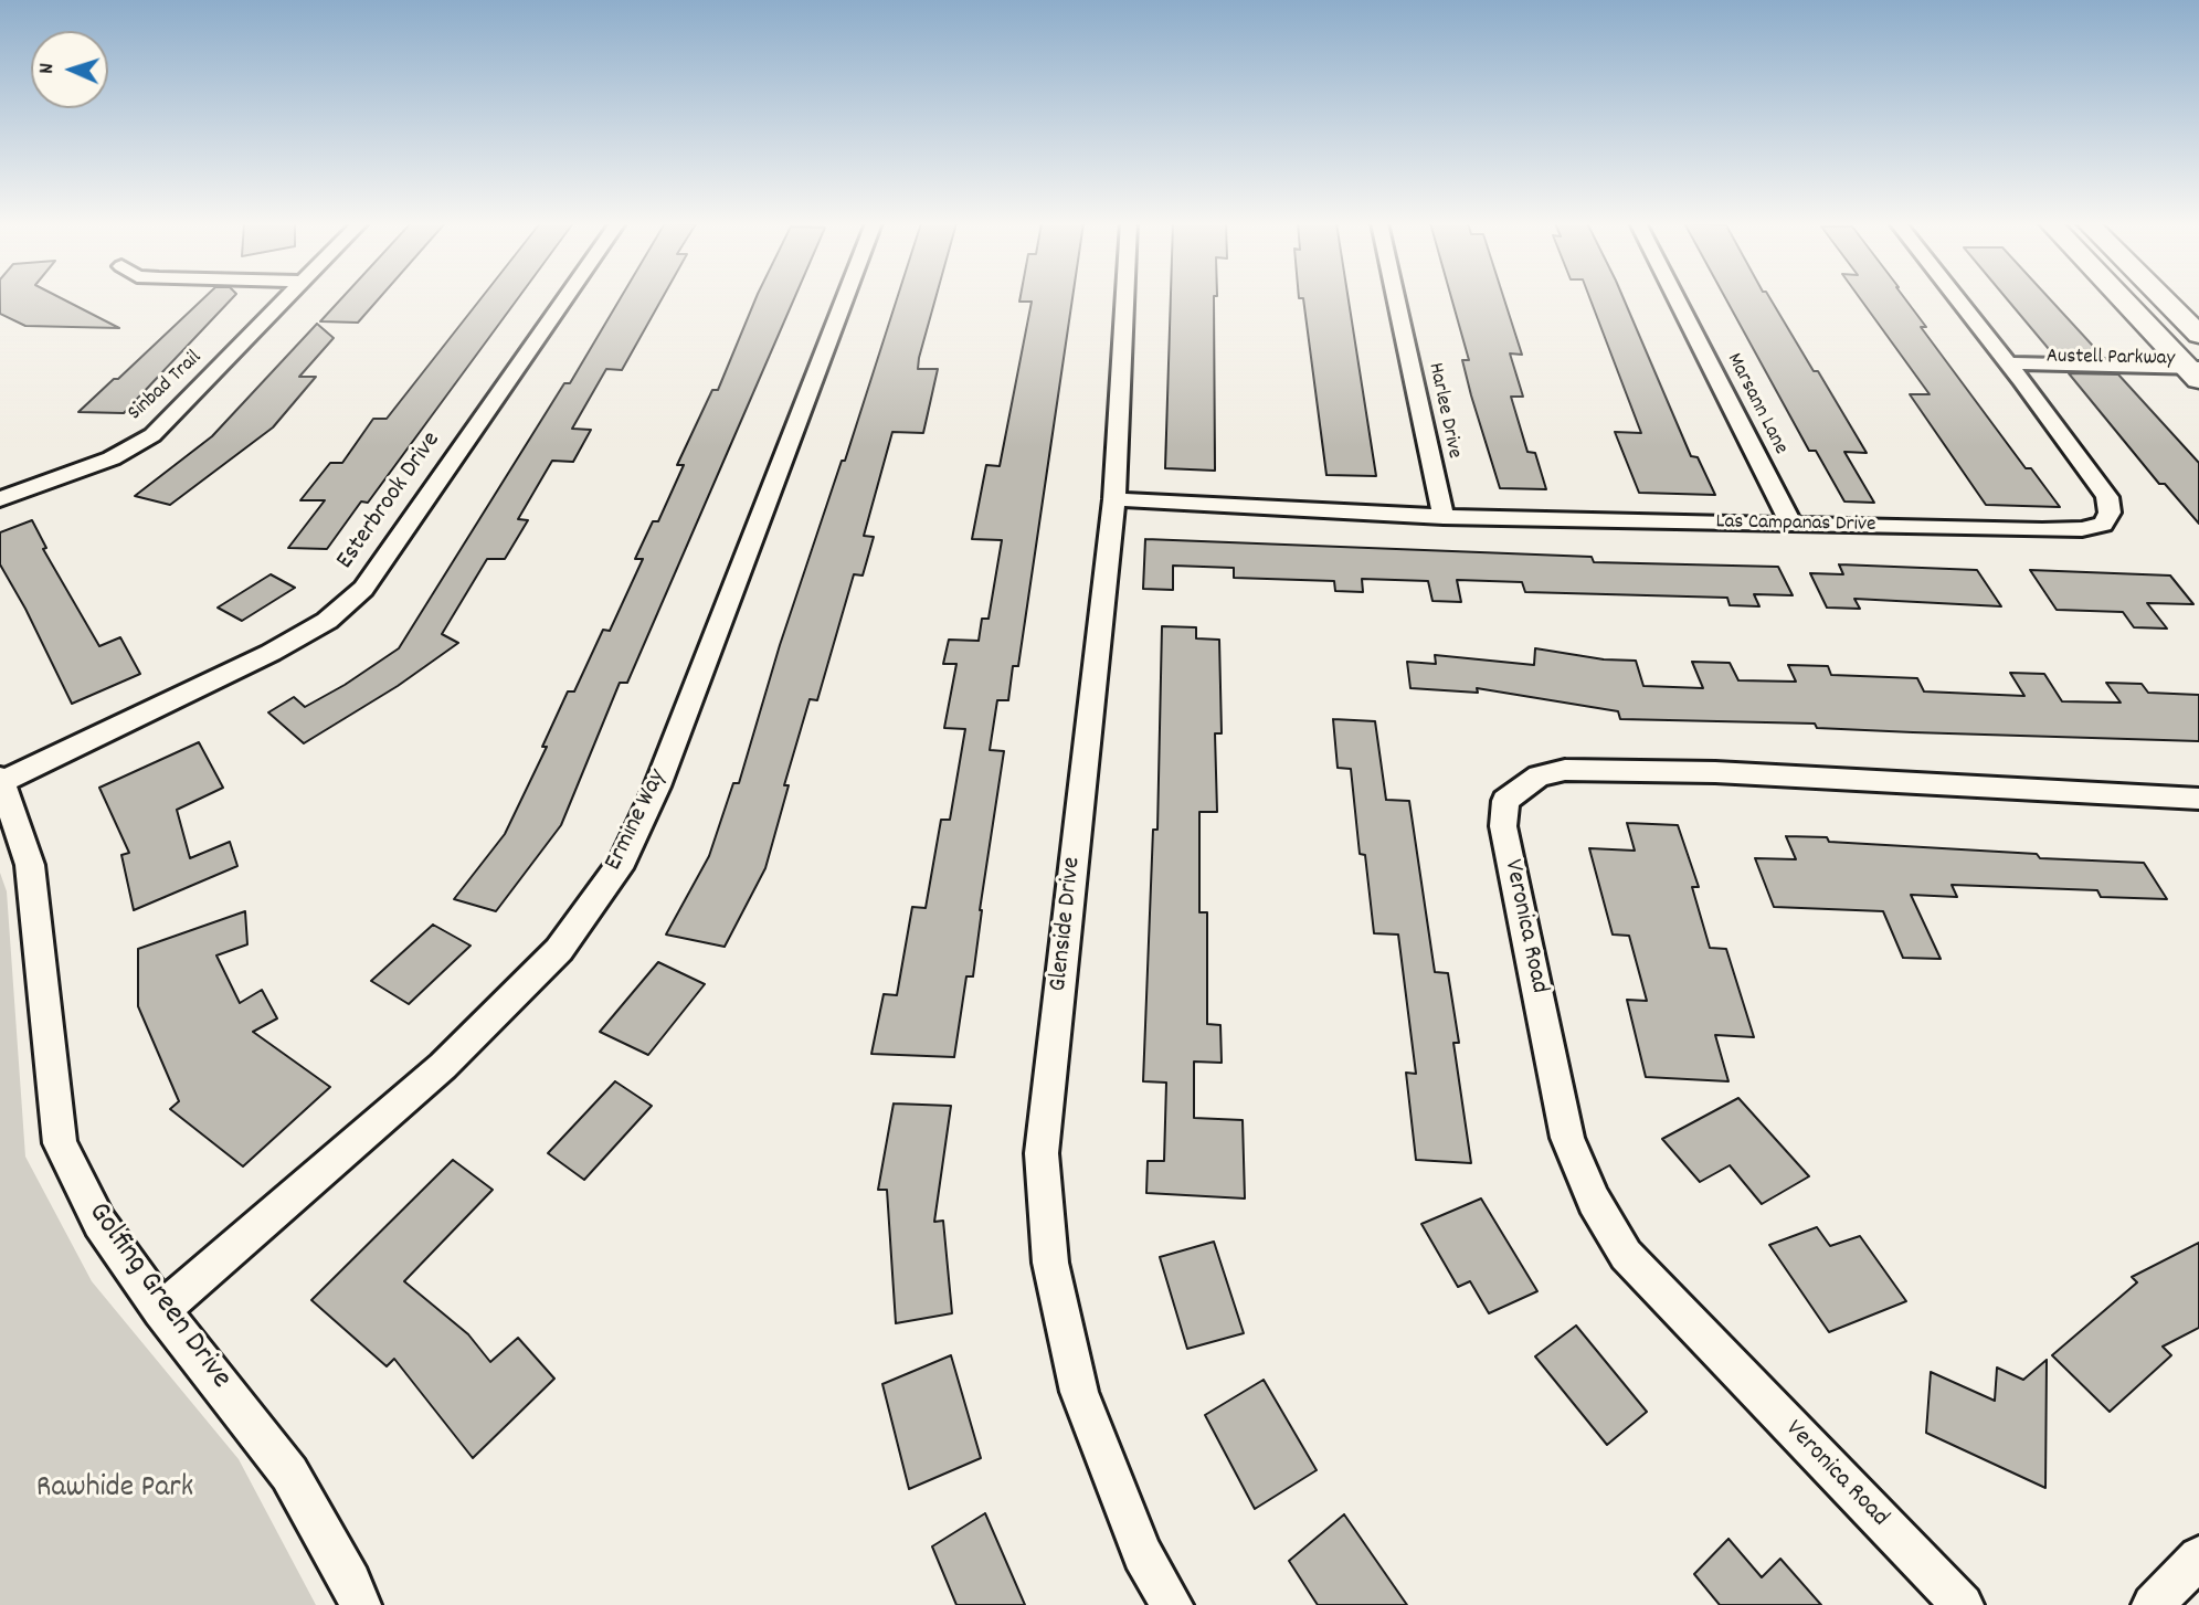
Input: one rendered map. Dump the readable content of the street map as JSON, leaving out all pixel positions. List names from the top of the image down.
{
  "streets": {
    "street": [
      "Austell Parkway",
      "Sinbad Trail",
      "Marsann Lane",
      "Harlee Drive",
      "Esterbrook Drive",
      "Las Campanas Drive",
      "Ermine Way",
      "Glenside Drive",
      "Veronica Road",
      "Golfing Green Drive"
    ]
  },
  "crossings": [
    ["Austell Parkway", "Las Campanas Drive"],
    ["Marsann Lane", "Las Campanas Drive"],
    ["Harlee Drive", "Las Campanas Drive"],
    ["Esterbrook Drive", "Golfing Green Drive"],
    ["Las Campanas Drive", "Glenside Drive"],
    ["Ermine Way", "Golfing Green Drive"]
  ],
  "parks": ["Rawhide Park"],
  "north": "left"
}
